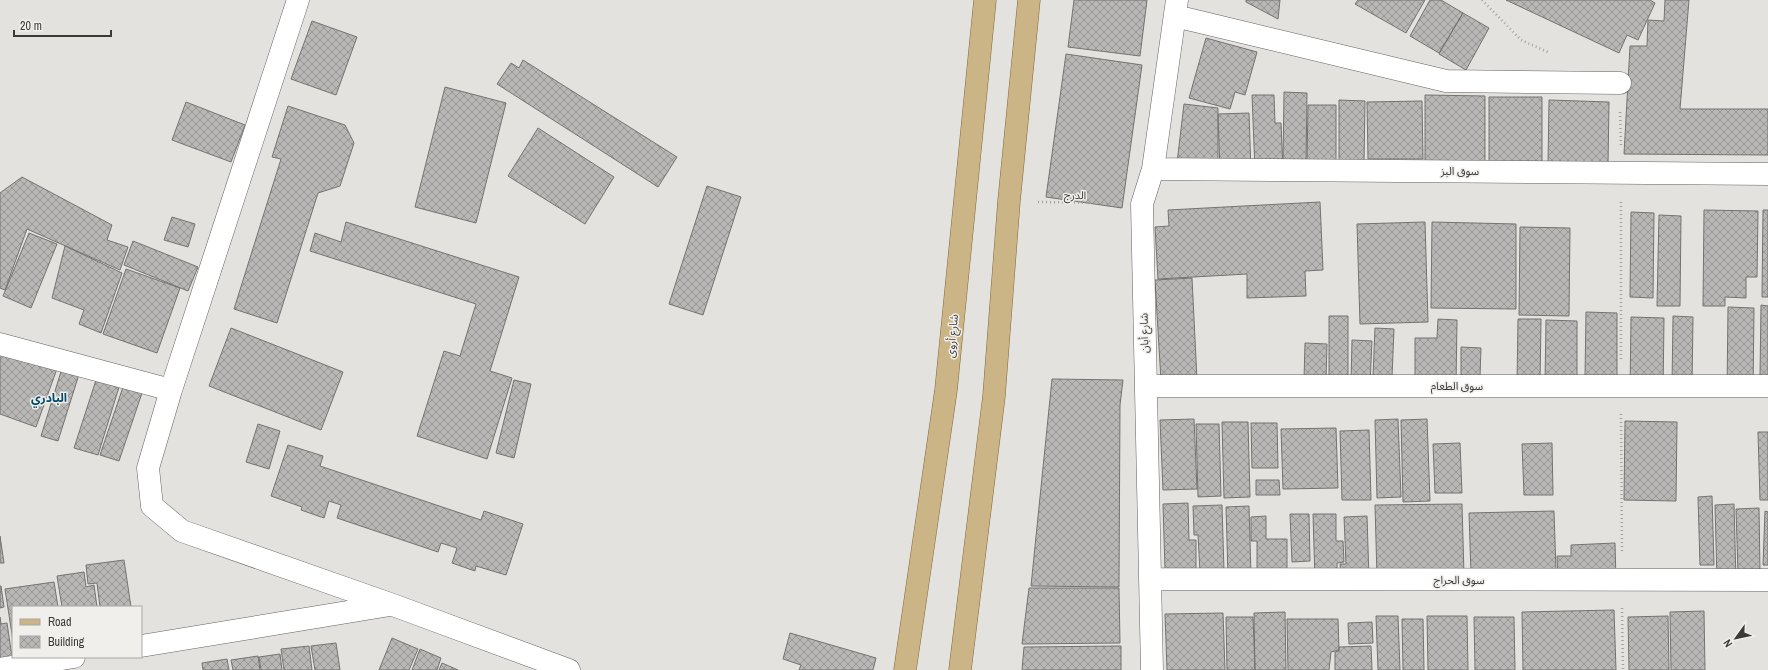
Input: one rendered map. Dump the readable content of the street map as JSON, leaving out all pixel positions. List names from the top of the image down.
{
  "streets": {
    "main road": ["شارع أروى"],
    "street": [
      "سوق البز",
      "شارع أبان",
      "سوق الطعام",
      "سوق الحراج"
    ],
    "path": ["الدرج"]
  },
  "crossings": [
    ["سوق البز", "شارع أبان"],
    ["الدرج", "شارع أبان"],
    ["شارع أبان", "سوق الطعام"],
    ["شارع أبان", "سوق الحراج"]
  ],
  "districts": ["البادري"],
  "legend": ["Road", "Building"],
  "scale_bar": "20 m",
  "north": "bottom left"
}
